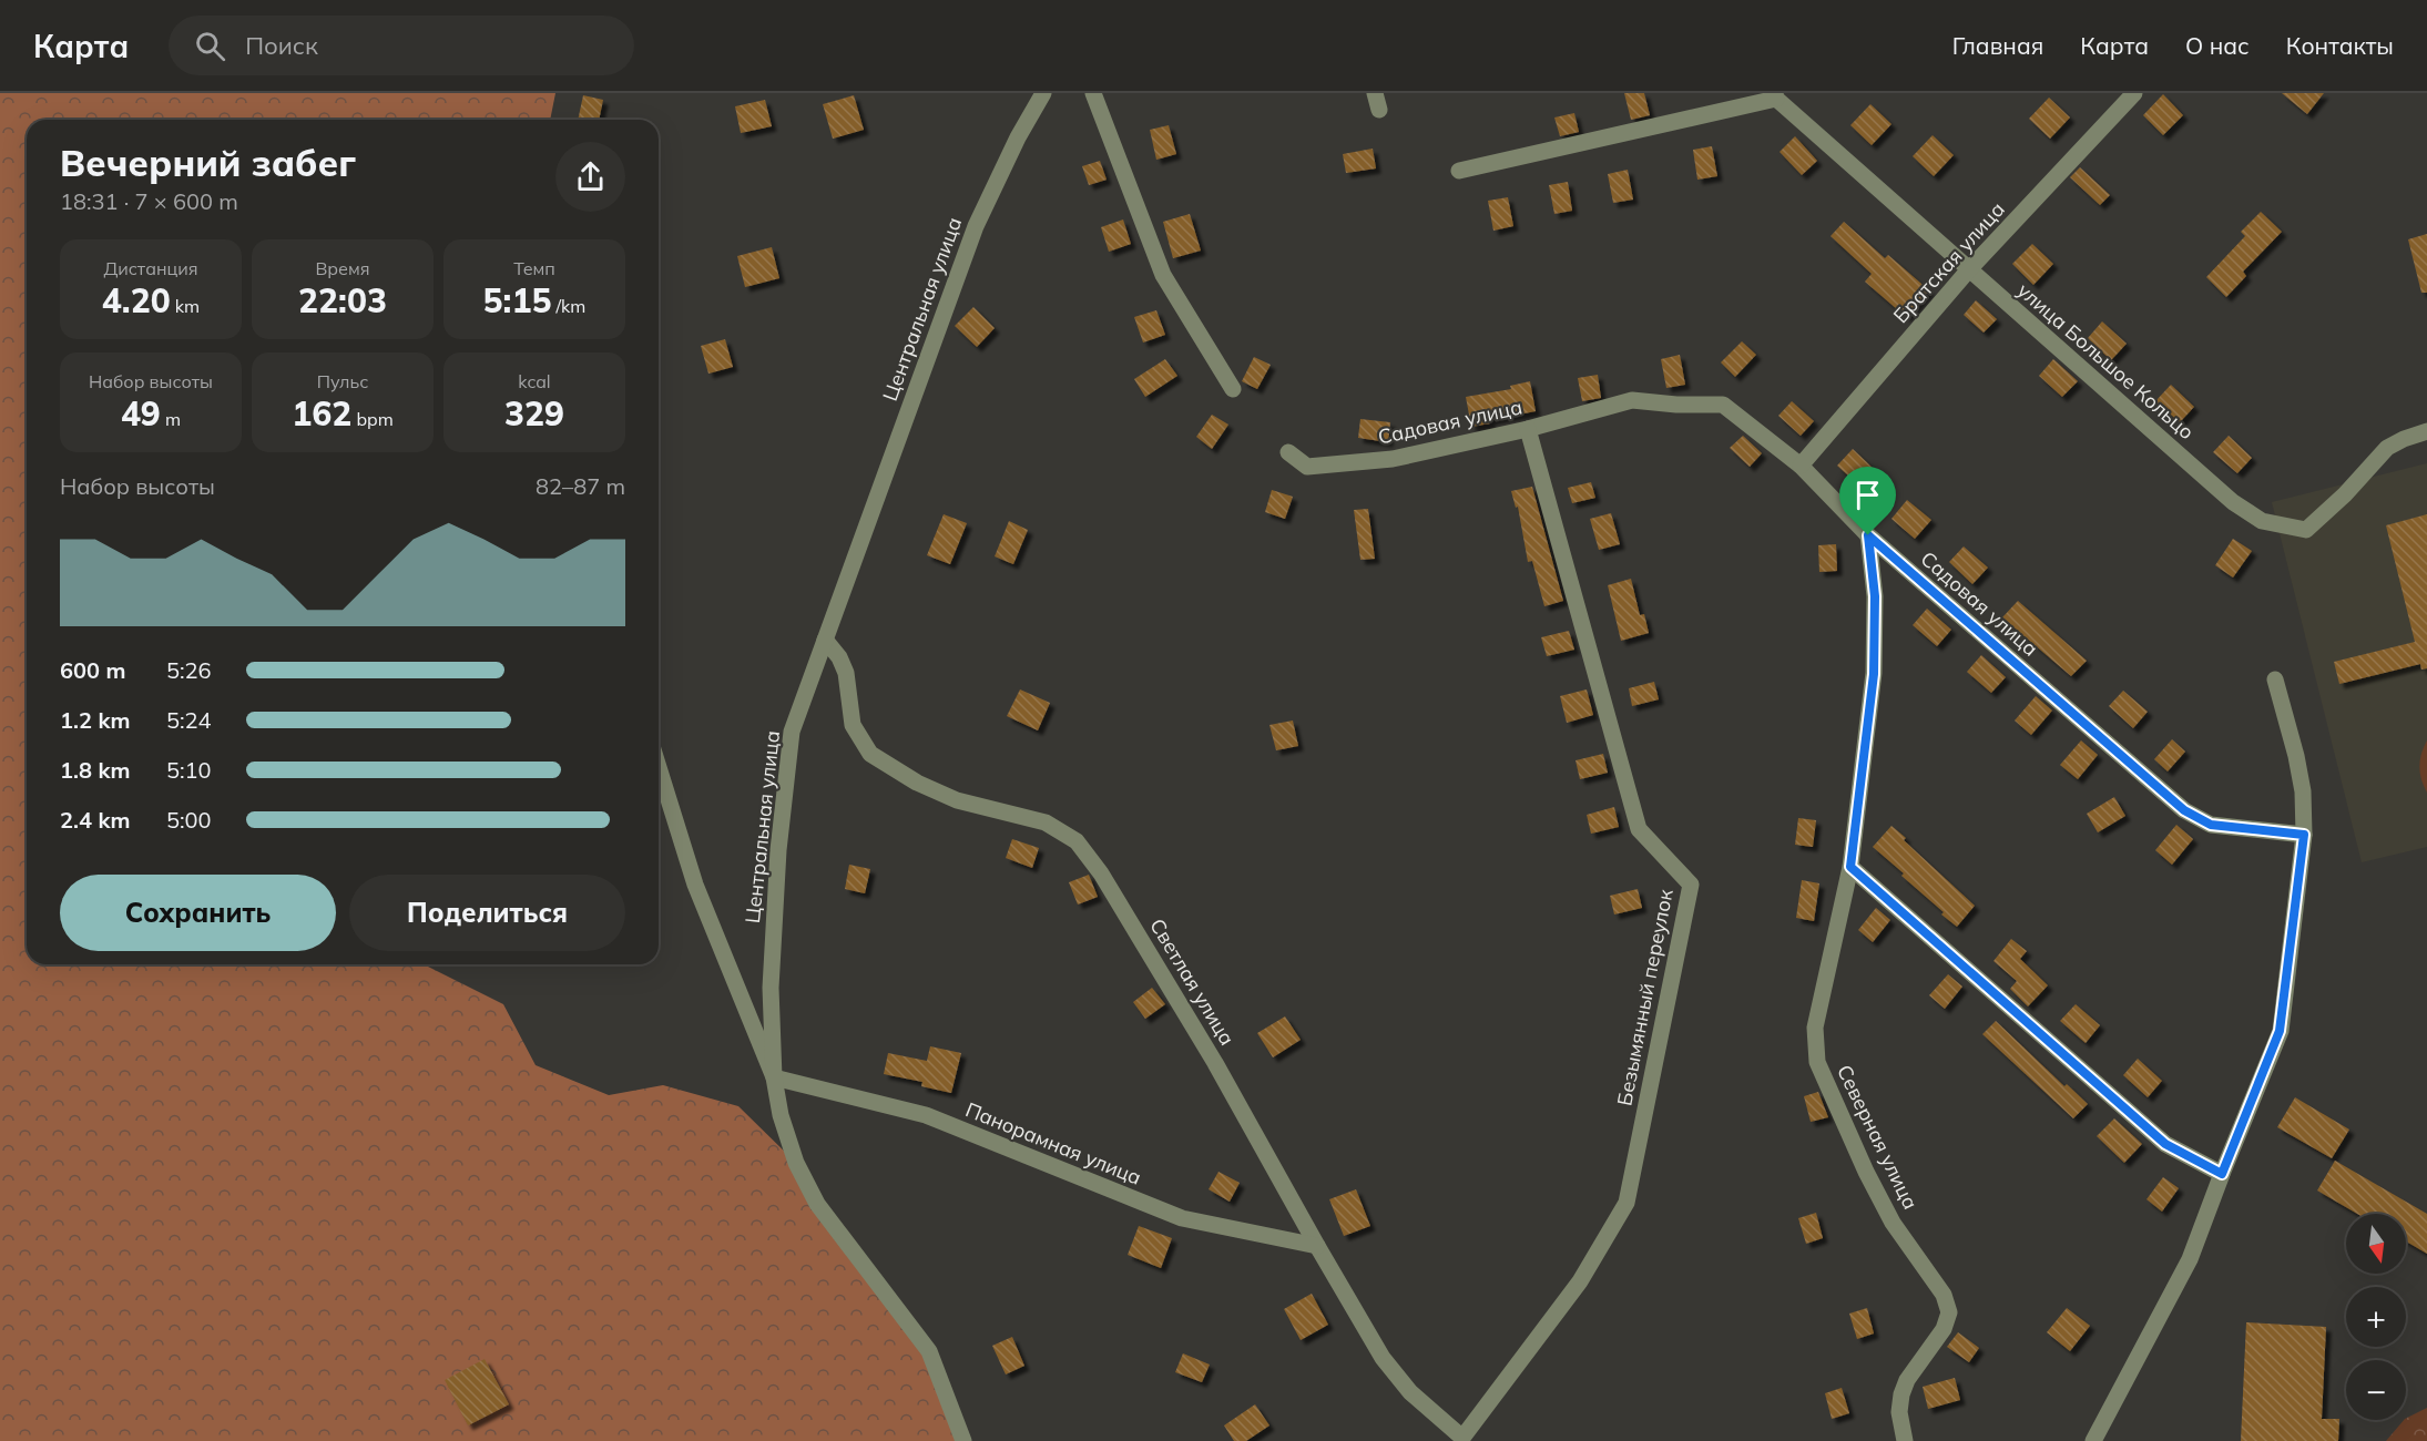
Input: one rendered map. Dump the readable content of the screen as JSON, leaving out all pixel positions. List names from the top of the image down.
{
  "streets": {
    "street": [
      "Братская улица",
      "Центральная улица",
      "улица Большое Кольцо",
      "Садовая улица",
      "Светлая улица",
      "Безымянный переулок",
      "Северная улица",
      "Панорамная улица"
    ]
  },
  "crossings": [
    ["Братская улица", "улица Большое Кольцо"],
    ["Братская улица", "Садовая улица"],
    ["Центральная улица", "Светлая улица"],
    ["Центральная улица", "Панорамная улица"],
    ["Садовая улица", "Безымянный переулок"],
    ["Садовая улица", "Северная улица"],
    ["Светлая улица", "Безымянный переулок"],
    ["Светлая улица", "Панорамная улица"]
  ],
  "north": "bottom",
  "page": {
    "header": "Карта",
    "search": "Поиск",
    "nav": [
      "Главная",
      "Карта",
      "О нас",
      "Контакты"
    ],
    "heading": ["Вечерний забег", "18:31 · 7 × 600 m"],
    "stats": [
      ["Дистанция", "4.20 km"],
      ["Время", "22:03"],
      ["Темп", "5:15 /km"],
      ["Набор высоты", "49 m"],
      ["Пульс", "162 bpm"],
      ["kcal", "329"]
    ],
    "chart": ["Набор высоты", "82–87 m"],
    "list": [
      {
        "name": "600 m",
        "note": "5:26"
      },
      {
        "name": "1.2 km",
        "note": "5:24"
      },
      {
        "name": "1.8 km",
        "note": "5:10"
      },
      {
        "name": "2.4 km",
        "note": "5:00"
      }
    ],
    "buttons": ["Сохранить", "Поделиться"],
    "map_buttons": ["+", "−"]
  }
}
